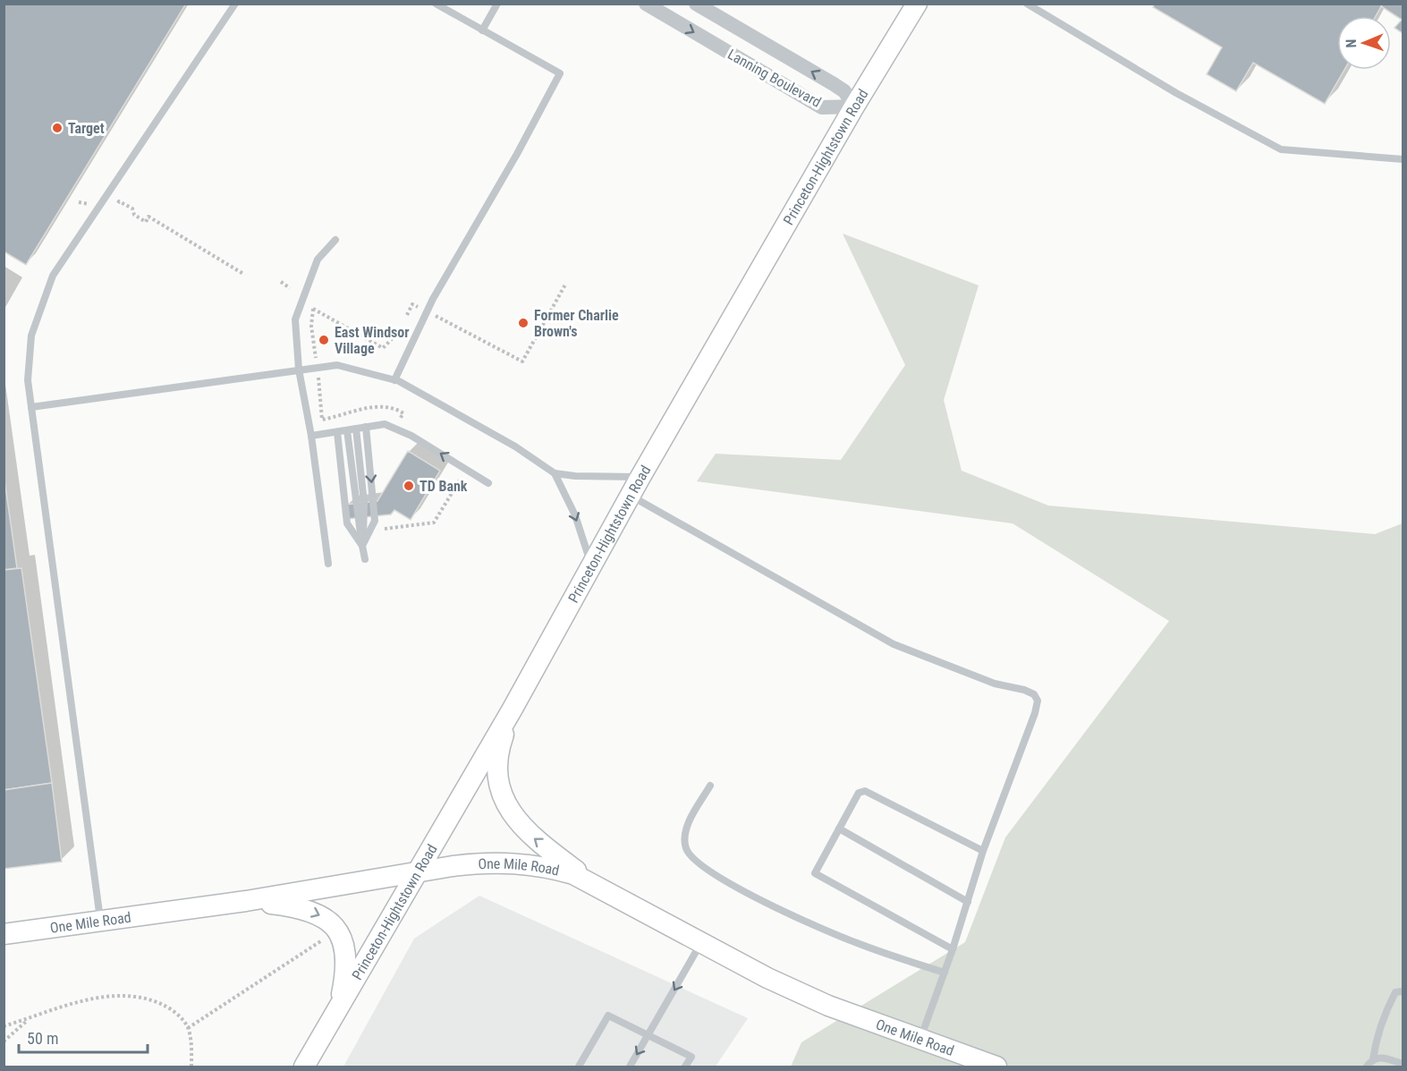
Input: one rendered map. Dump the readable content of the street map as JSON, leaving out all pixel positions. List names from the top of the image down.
{
  "streets": {
    "main road": ["Princeton-Hightstown Road", "One Mile Road"],
    "street": ["Lanning Boulevard"]
  },
  "crossings": [
    ["Lanning Boulevard", "Princeton-Hightstown Road"],
    ["Princeton-Hightstown Road", "One Mile Road"]
  ],
  "places": [
    "Target",
    "Former Charlie Brown's",
    "East Windsor Village",
    "TD Bank"
  ],
  "scale_bar": "50 m",
  "north": "left"
}
